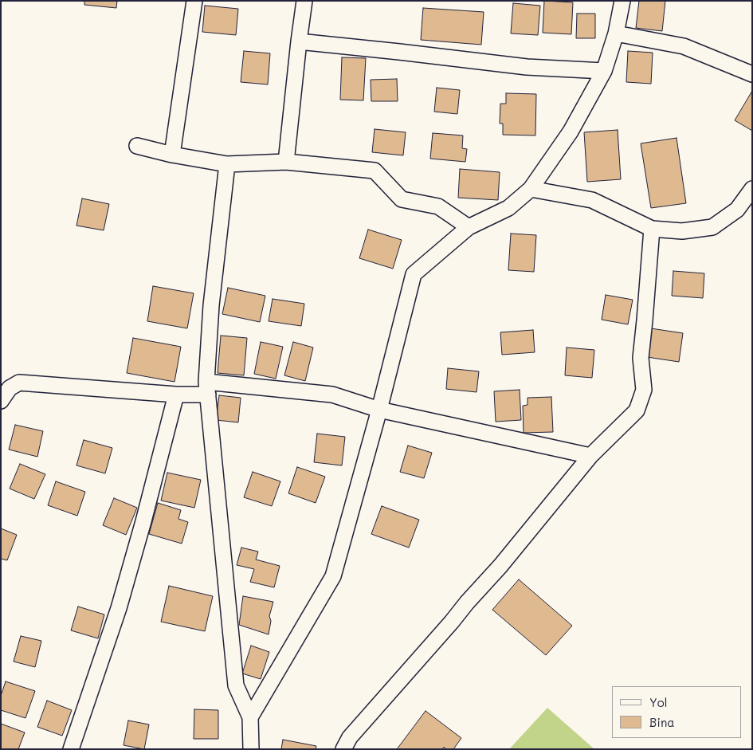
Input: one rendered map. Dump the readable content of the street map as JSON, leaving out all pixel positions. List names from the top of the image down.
{
  "legend": ["Yol", "Bina"]
}
